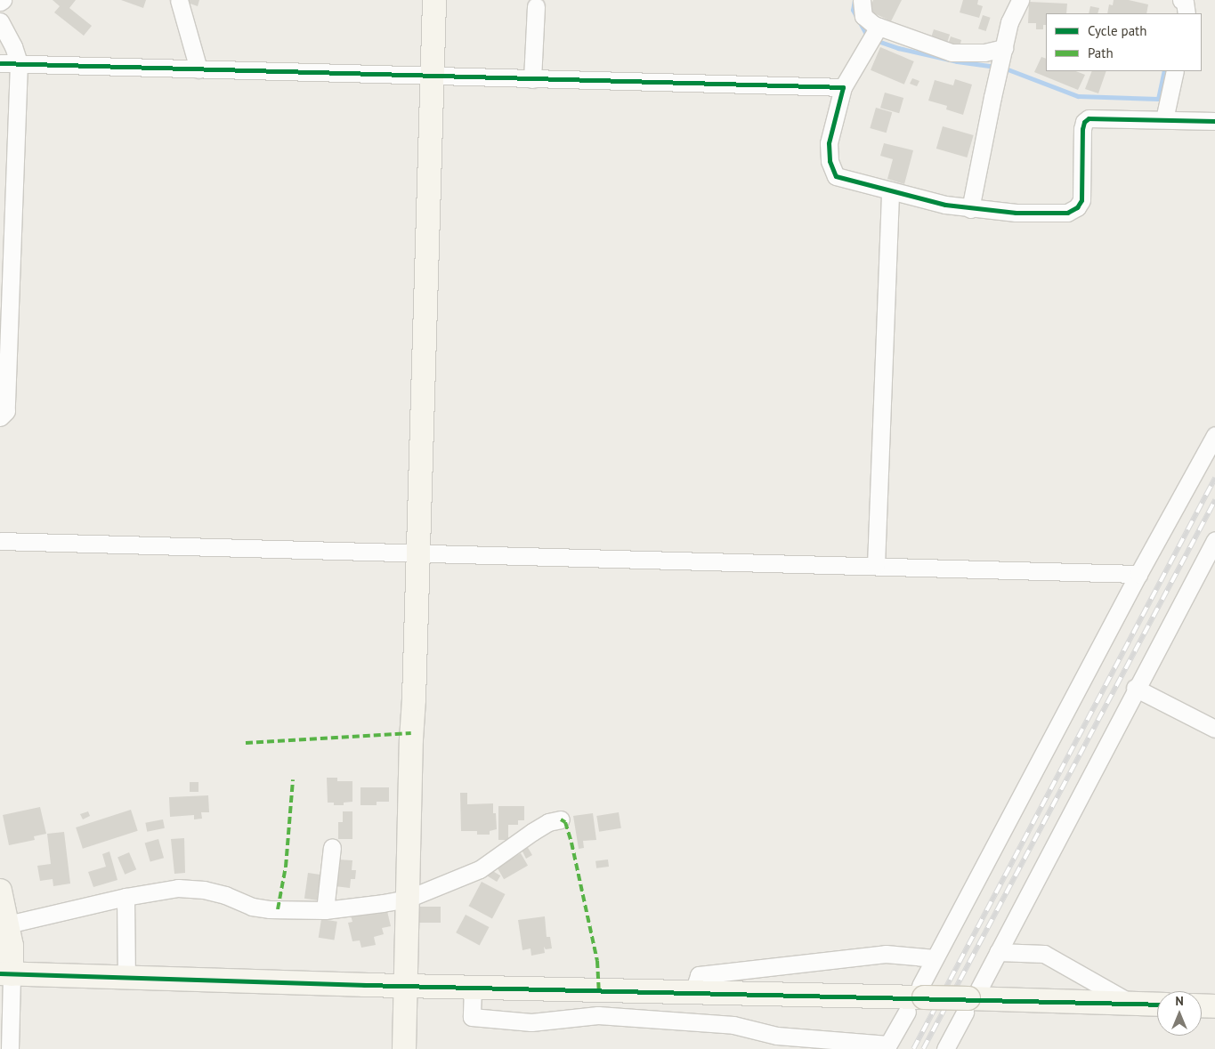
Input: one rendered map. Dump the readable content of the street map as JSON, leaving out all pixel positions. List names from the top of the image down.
{
  "legend": ["Cycle path", "Path"],
  "north": "top"
}
